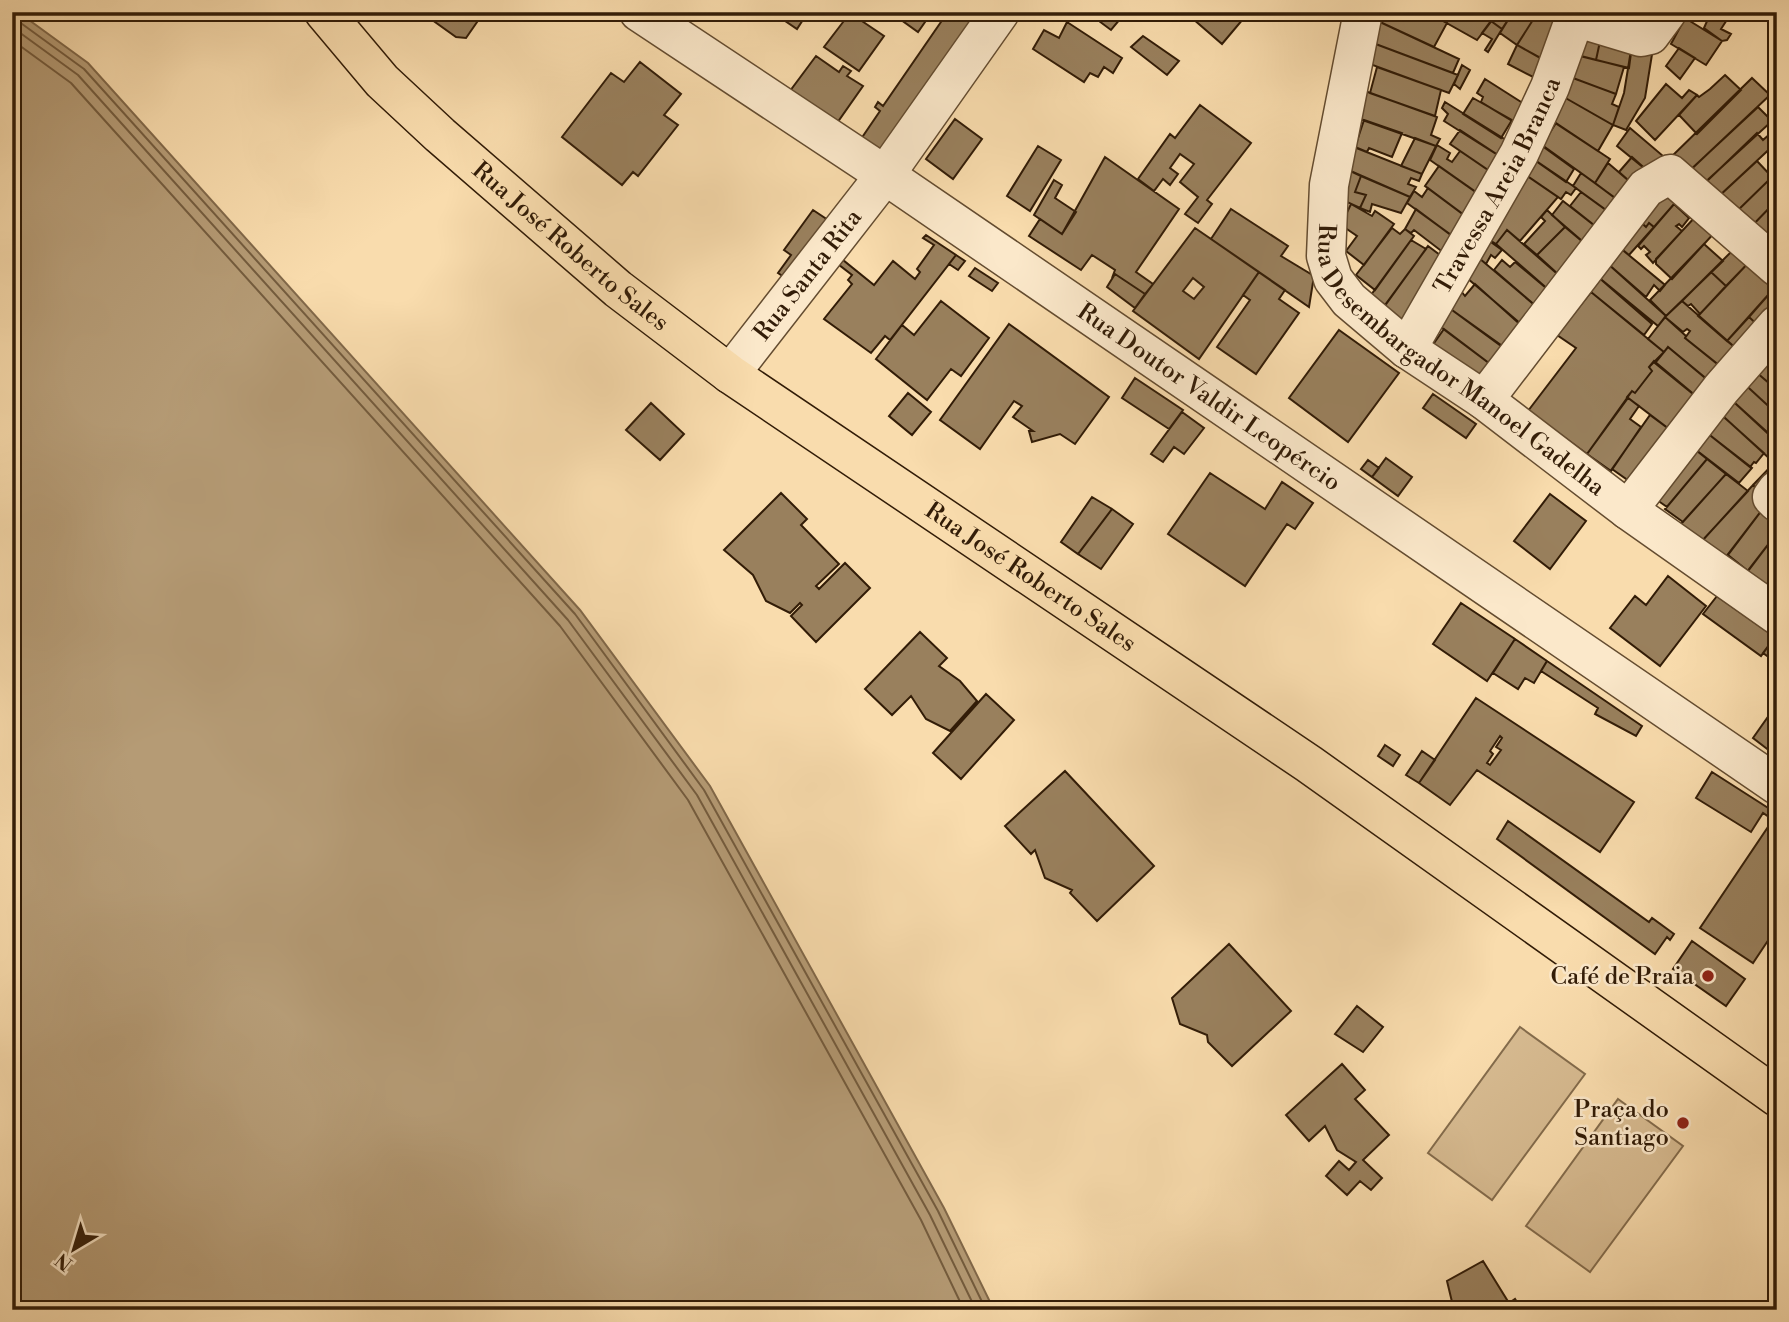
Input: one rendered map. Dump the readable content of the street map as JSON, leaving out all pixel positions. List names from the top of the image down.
{
  "streets": {
    "main road": ["Rua José Roberto Sales"],
    "street": [
      "Travessa Areia Branca",
      "Rua Santa Rita",
      "Rua Desembargador Manoel Gadelha",
      "Rua Doutor Valdir Leopércio"
    ]
  },
  "crossings": [
    ["Travessa Areia Branca", "Rua Desembargador Manoel Gadelha"],
    ["Rua José Roberto Sales", "Rua Santa Rita"],
    ["Rua Santa Rita", "Rua Doutor Valdir Leopércio"]
  ],
  "places": ["Café de Praia", "Praça do Santiago"],
  "north": "bottom left"
}
